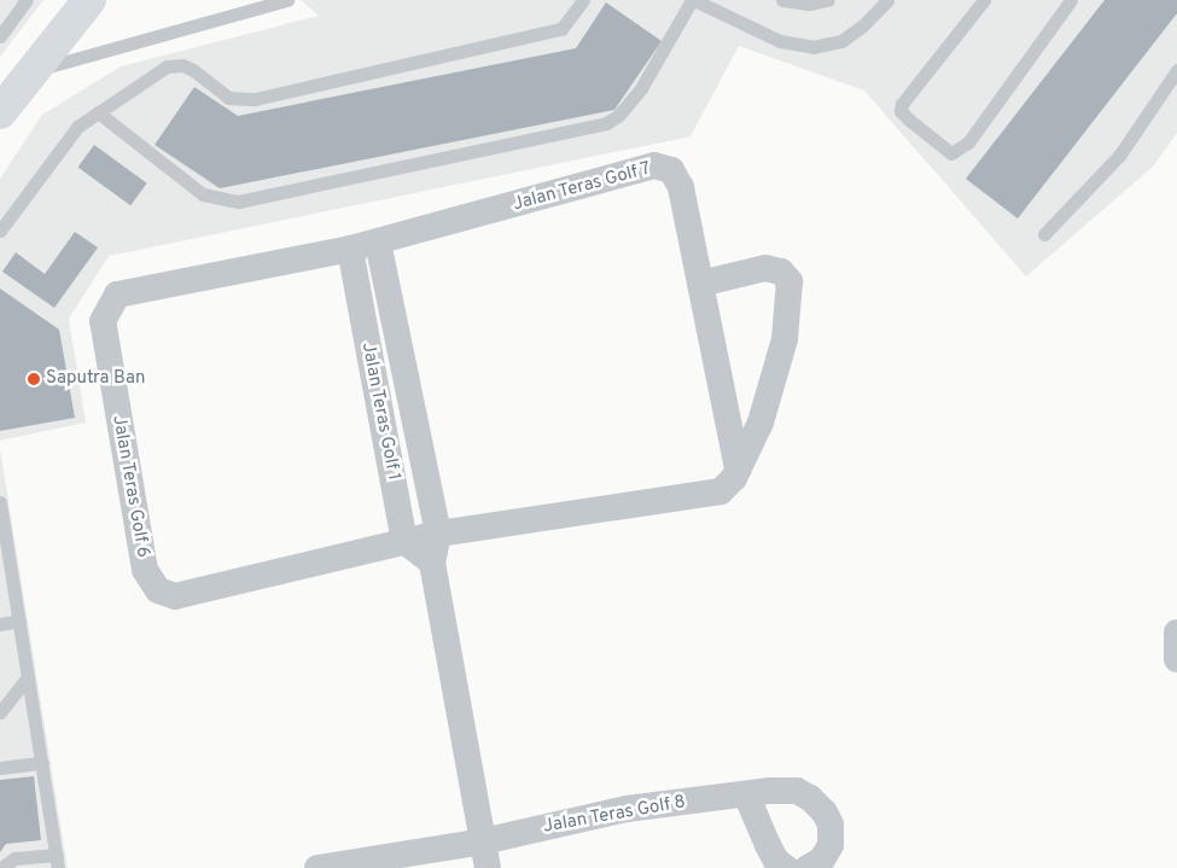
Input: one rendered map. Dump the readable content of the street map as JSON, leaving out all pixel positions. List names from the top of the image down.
{
  "streets": {
    "street": [
      "Jalan Teras Golf 7",
      "Jalan Teras Golf 1",
      "Jalan Teras Golf 6",
      "Jalan Teras Golf 8"
    ]
  },
  "crossings": [
    ["Jalan Teras Golf 7", "Jalan Teras Golf 1"],
    ["Jalan Teras Golf 7", "Jalan Teras Golf 6"],
    ["Jalan Teras Golf 1", "Jalan Teras Golf 6"],
    ["Jalan Teras Golf 1", "Jalan Teras Golf 8"]
  ],
  "places": ["Saputra Ban"]
}
